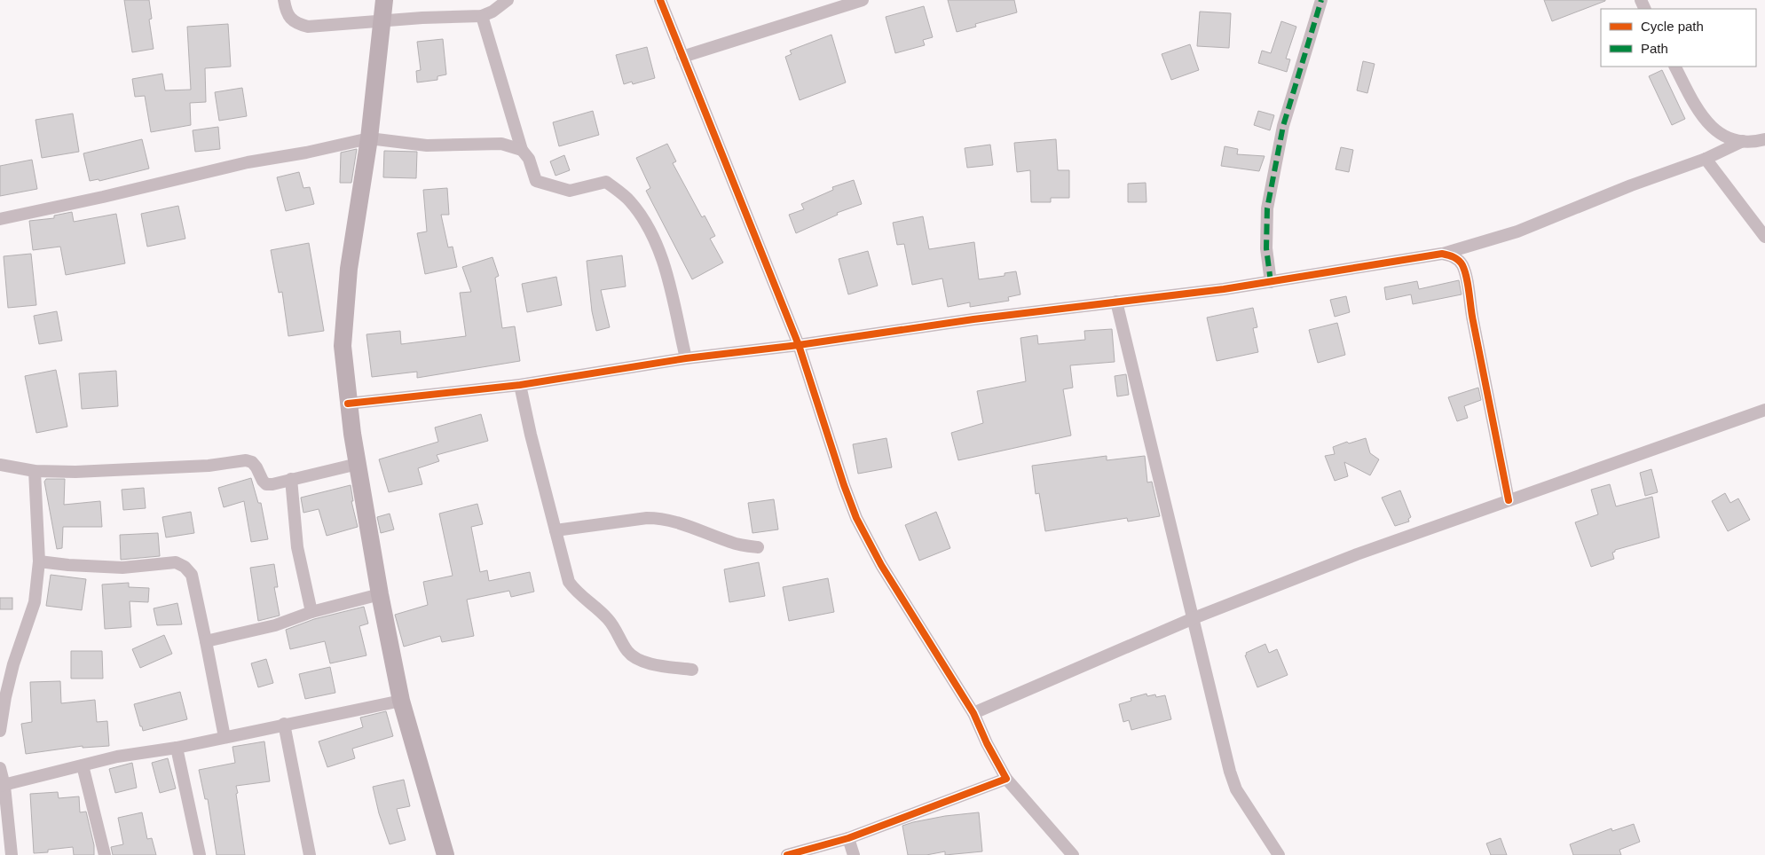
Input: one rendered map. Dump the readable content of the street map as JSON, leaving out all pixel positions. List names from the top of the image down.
{
  "legend": ["Cycle path", "Path"]
}
